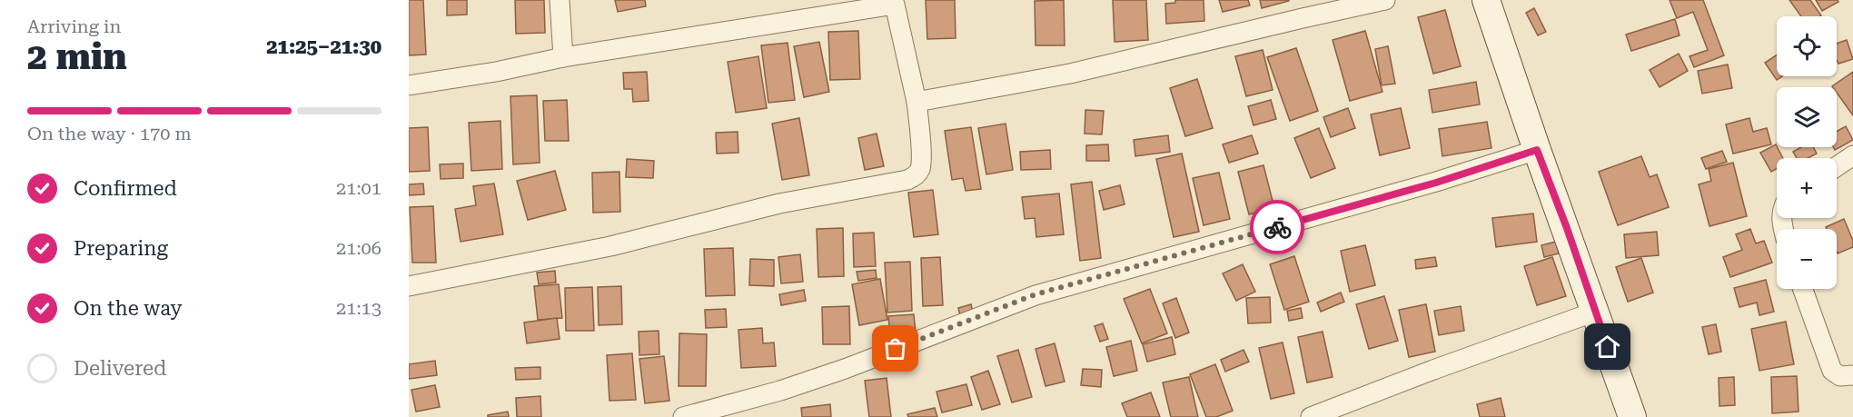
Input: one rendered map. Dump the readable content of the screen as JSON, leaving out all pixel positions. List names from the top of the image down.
{
  "page": {
    "heading": ["2 min", "Arriving in", "21:25–21:30"],
    "map_buttons": ["+", "−"],
    "bar": "On the way · 170 m",
    "list": [
      ["Confirmed", "21:01"],
      ["Preparing", "21:06"],
      ["On the way", "21:13"],
      "Delivered"
    ]
  }
}
